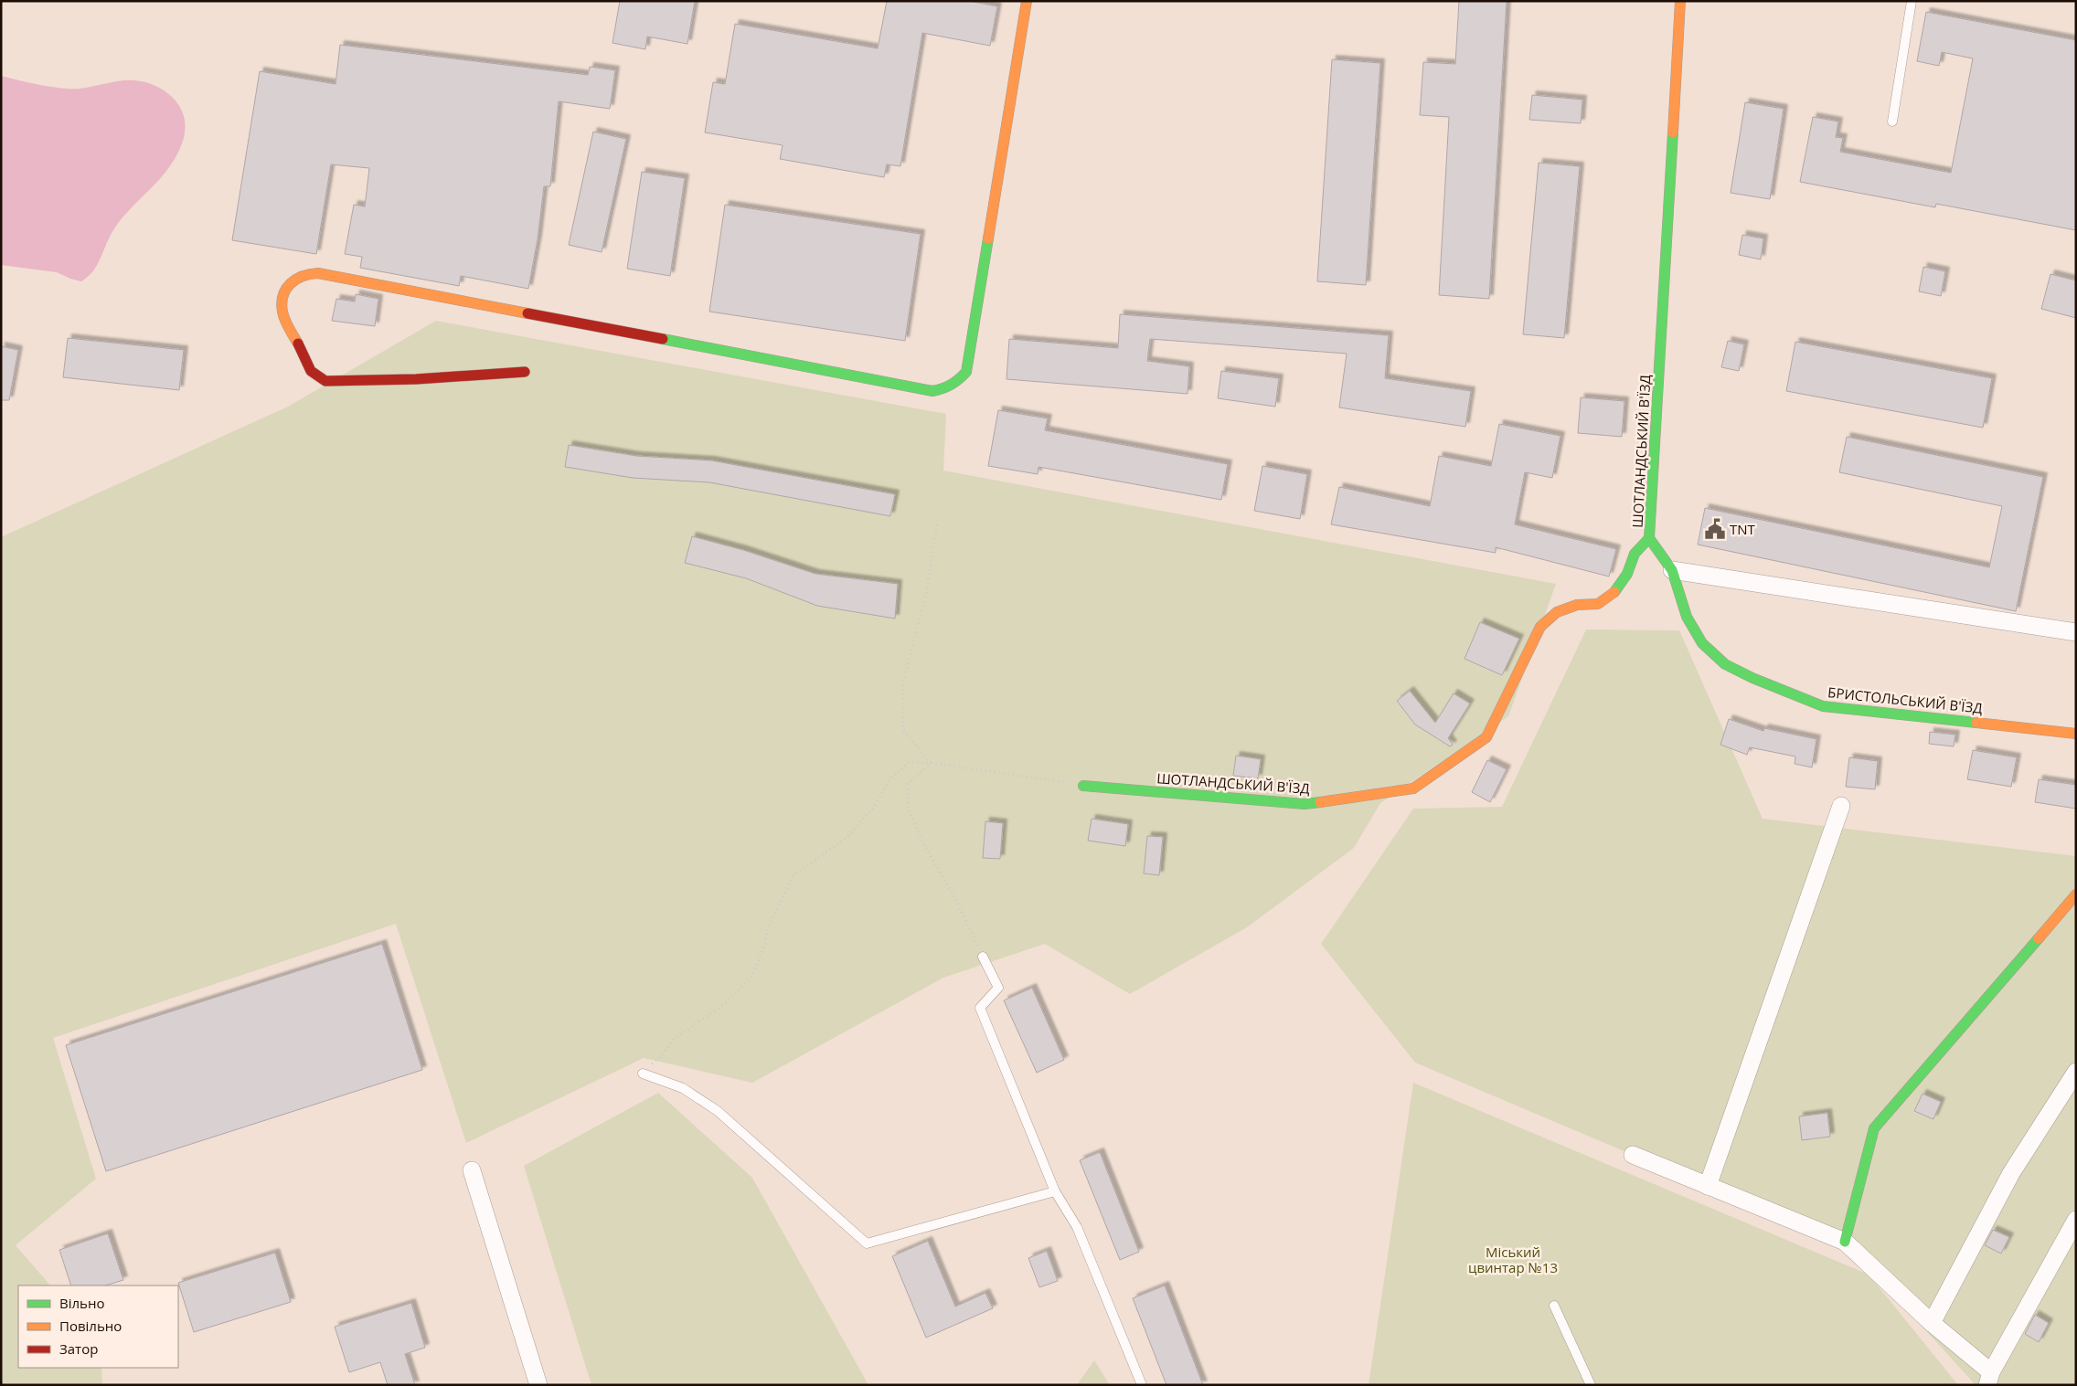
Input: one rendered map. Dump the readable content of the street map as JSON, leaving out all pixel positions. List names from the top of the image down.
{
  "streets": {
    "street": ["ШОТЛАНДСЬКИЙ В'ЇЗД", "БРИСТОЛЬСЬКИЙ В'ЇЗД"]
  },
  "crossings": [
    ["ШОТЛАНДСЬКИЙ В'ЇЗД", "БРИСТОЛЬСЬКИЙ В'ЇЗД"]
  ],
  "parks": ["Міський цвинтар №13"],
  "places": {
    "public building": ["TNT"]
  },
  "legend": ["Вільно", "Повільно", "Затор"]
}
